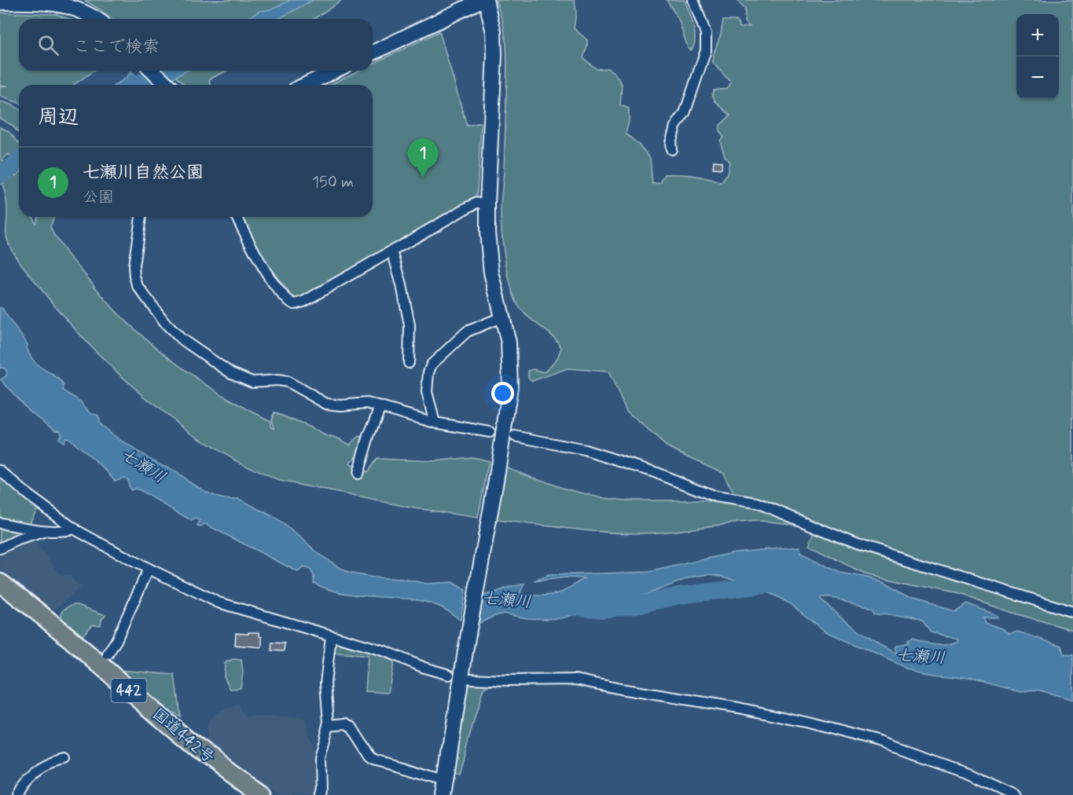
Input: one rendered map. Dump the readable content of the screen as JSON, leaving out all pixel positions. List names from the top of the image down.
{
  "streets": {
    "highway": ["442", "国道442号"]
  },
  "water": ["七瀬川"],
  "page": {
    "map_buttons": ["+", "−"],
    "search": "ここで検索",
    "heading": "周辺",
    "pins": "1",
    "list": [
      {
        "mark": "1",
        "name": "七瀬川自然公園",
        "note": "公園",
        "value": "150 m"
      }
    ]
  }
}
